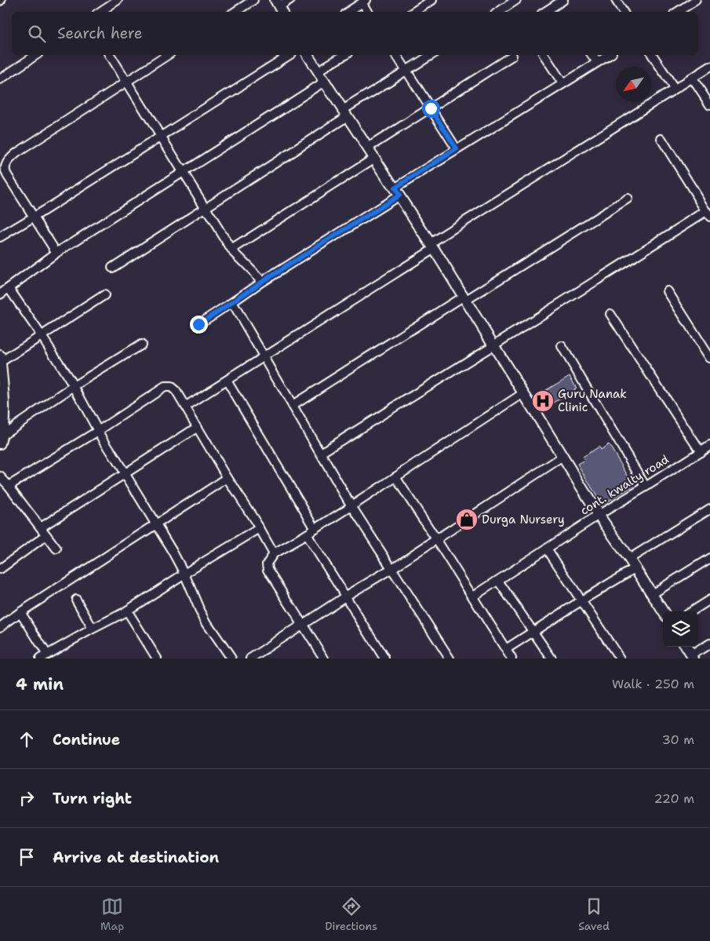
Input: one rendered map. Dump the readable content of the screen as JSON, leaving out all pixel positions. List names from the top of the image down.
{
  "streets": {
    "street": ["cont. kwalty road"]
  },
  "places": {
    "hospital": ["Guru Nanak Clinic"],
    "shop": ["Durga Nursery"]
  },
  "north": "bottom left",
  "page": {
    "search": "Search here",
    "heading": ["4 min", "Walk · 250 m"],
    "list": [
      ["Continue", "30 m"],
      ["Turn right", "220 m"],
      "Arrive at destination"
    ],
    "nav": ["Map", "Directions", "Saved"]
  }
}
